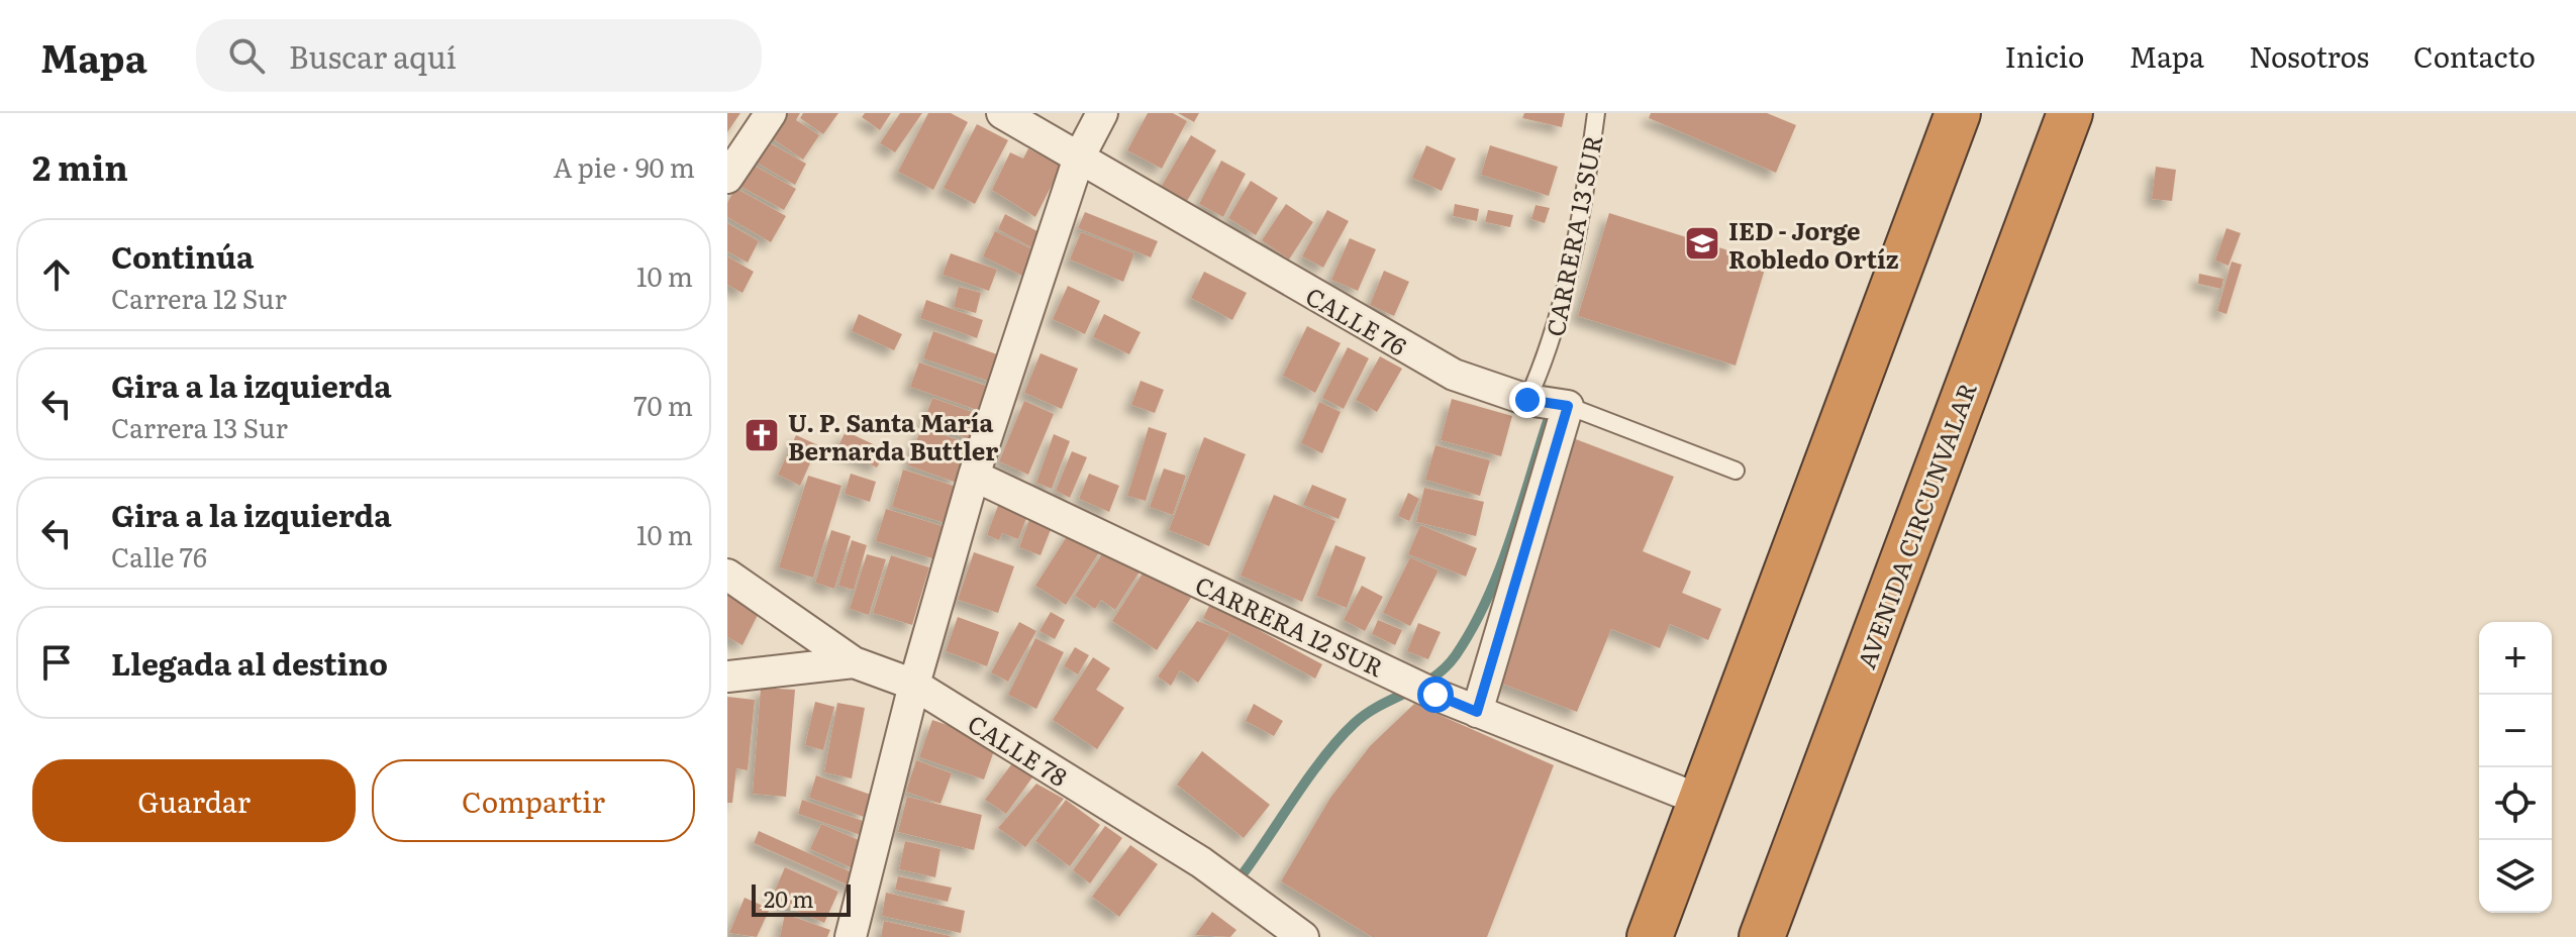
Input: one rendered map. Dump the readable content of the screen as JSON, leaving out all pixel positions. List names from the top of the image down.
{
  "streets": {
    "highway": ["AVENIDA CIRCUNVALAR"],
    "street": ["CALLE 76", "CARRERA 12 SUR", "CALLE 78"],
    "lane": ["CARRERA 13 SUR"]
  },
  "crossings": [
    ["CARRERA 13 SUR", "CALLE 76"]
  ],
  "places": {
    "school or university": ["IED - Jorge Robledo Ortíz"],
    "church": ["U. P. Santa María Bernarda Buttler"]
  },
  "scale_bar": "20 m",
  "page": {
    "header": "Mapa",
    "search": "Buscar aquí",
    "nav": [
      "Inicio",
      "Mapa",
      "Nosotros",
      "Contacto"
    ],
    "heading": ["2 min", "A pie · 90 m"],
    "list": [
      ["Continúa", "Carrera 12 Sur", "10 m"],
      ["Gira a la izquierda", "Carrera 13 Sur", "70 m"],
      ["Gira a la izquierda", "Calle 76", "10 m"],
      "Llegada al destino"
    ],
    "map_buttons": ["+", "−"],
    "buttons": ["Guardar", "Compartir"],
    "scale": "20 m"
  }
}
